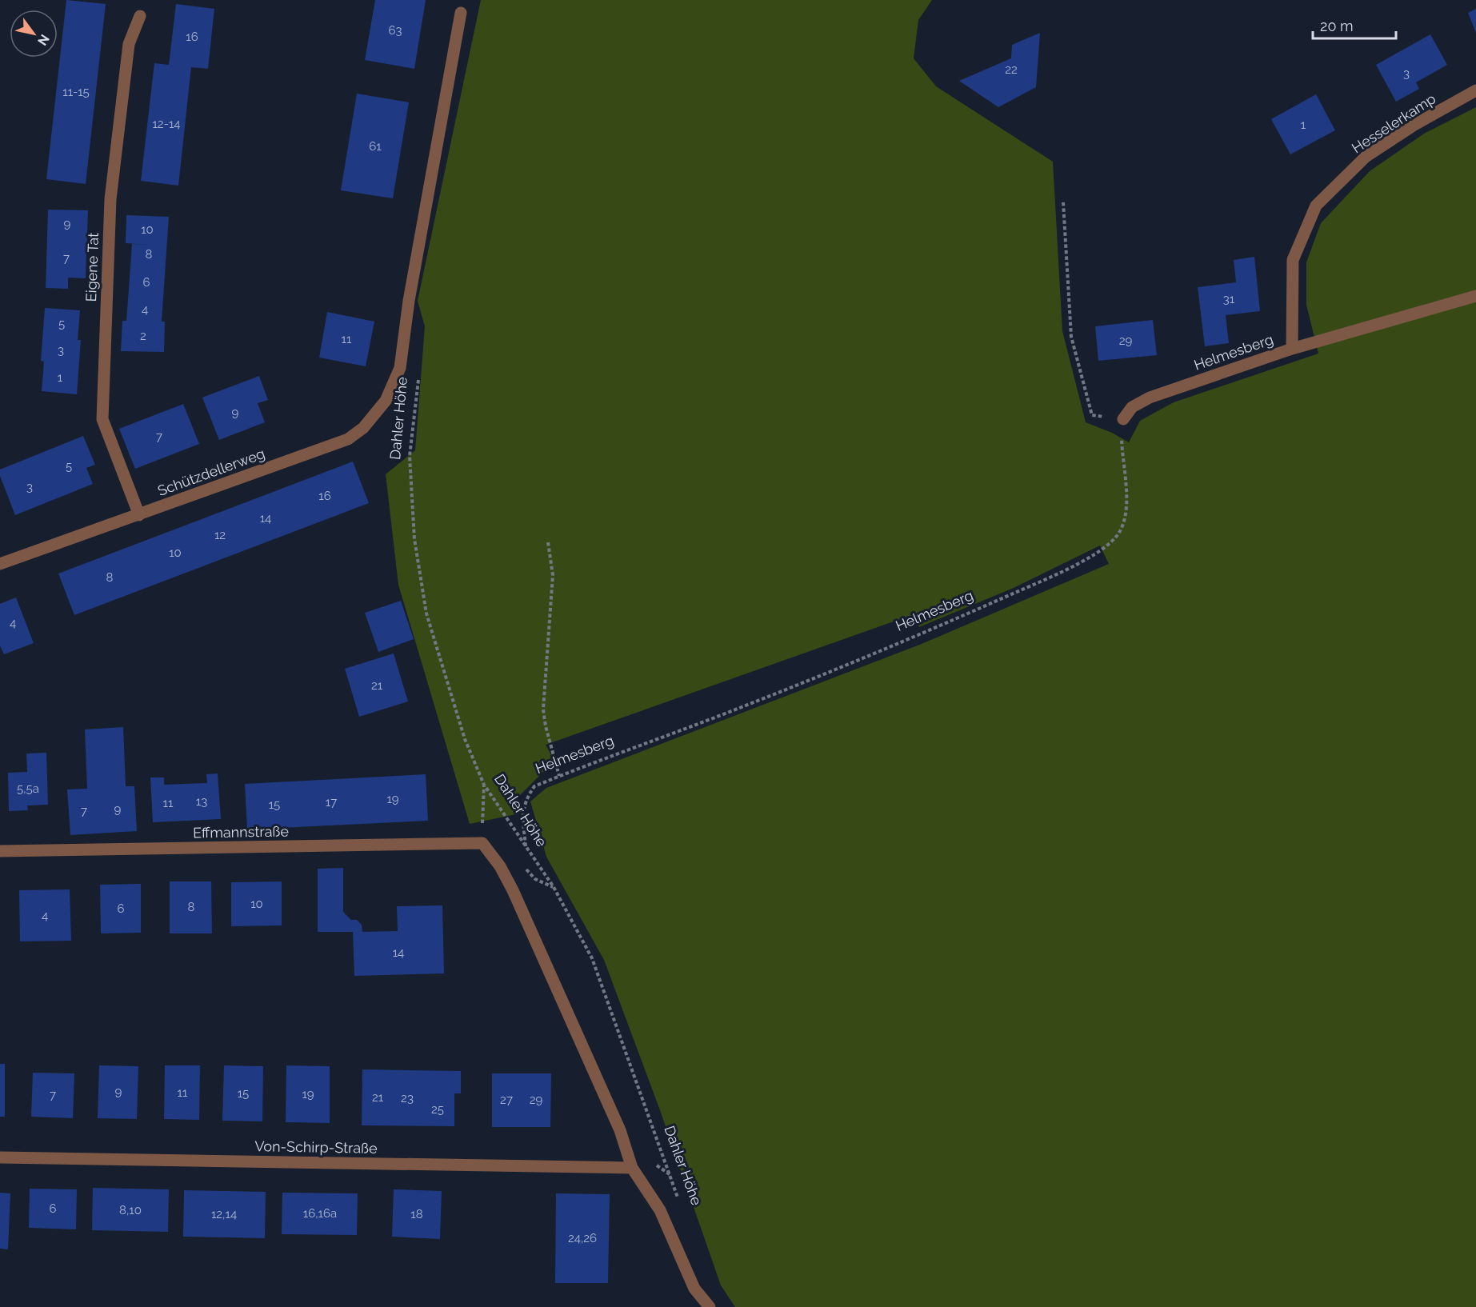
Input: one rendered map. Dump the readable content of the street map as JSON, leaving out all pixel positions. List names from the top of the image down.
{
  "streets": {
    "street": [
      "Hesselerkamp",
      "Eigene Tat",
      "Helmesberg",
      "Dahler Höhe",
      "Schützdellerweg",
      "Effmannstraße",
      "Von-Schirp-Straße"
    ]
  },
  "crossings": [
    ["Hesselerkamp", "Helmesberg"],
    ["Eigene Tat", "Schützdellerweg"],
    ["Helmesberg", "Dahler Höhe"],
    ["Dahler Höhe", "Schützdellerweg"]
  ],
  "house_numbers": [
    "63",
    "16",
    "22",
    "3",
    "11-15",
    "12-14",
    "1",
    "61",
    "9",
    "10",
    "8",
    "7",
    "6",
    "31",
    "4",
    "5",
    "2",
    "11",
    "29",
    "3",
    "1",
    "9",
    "7",
    "5",
    "3",
    "16",
    "14",
    "12",
    "10",
    "8",
    "4",
    "21",
    "5,5a",
    "19",
    "13",
    "17",
    "11",
    "15",
    "9",
    "7",
    "10",
    "8",
    "6",
    "4",
    "14",
    "9",
    "11",
    "15",
    "19",
    "7",
    "21",
    "23",
    "27",
    "29",
    "25",
    "6",
    "8,10",
    "16,16a",
    "12,14",
    "18",
    "24,26"
  ],
  "scale_bar": "20 m",
  "north": "bottom right"
}
